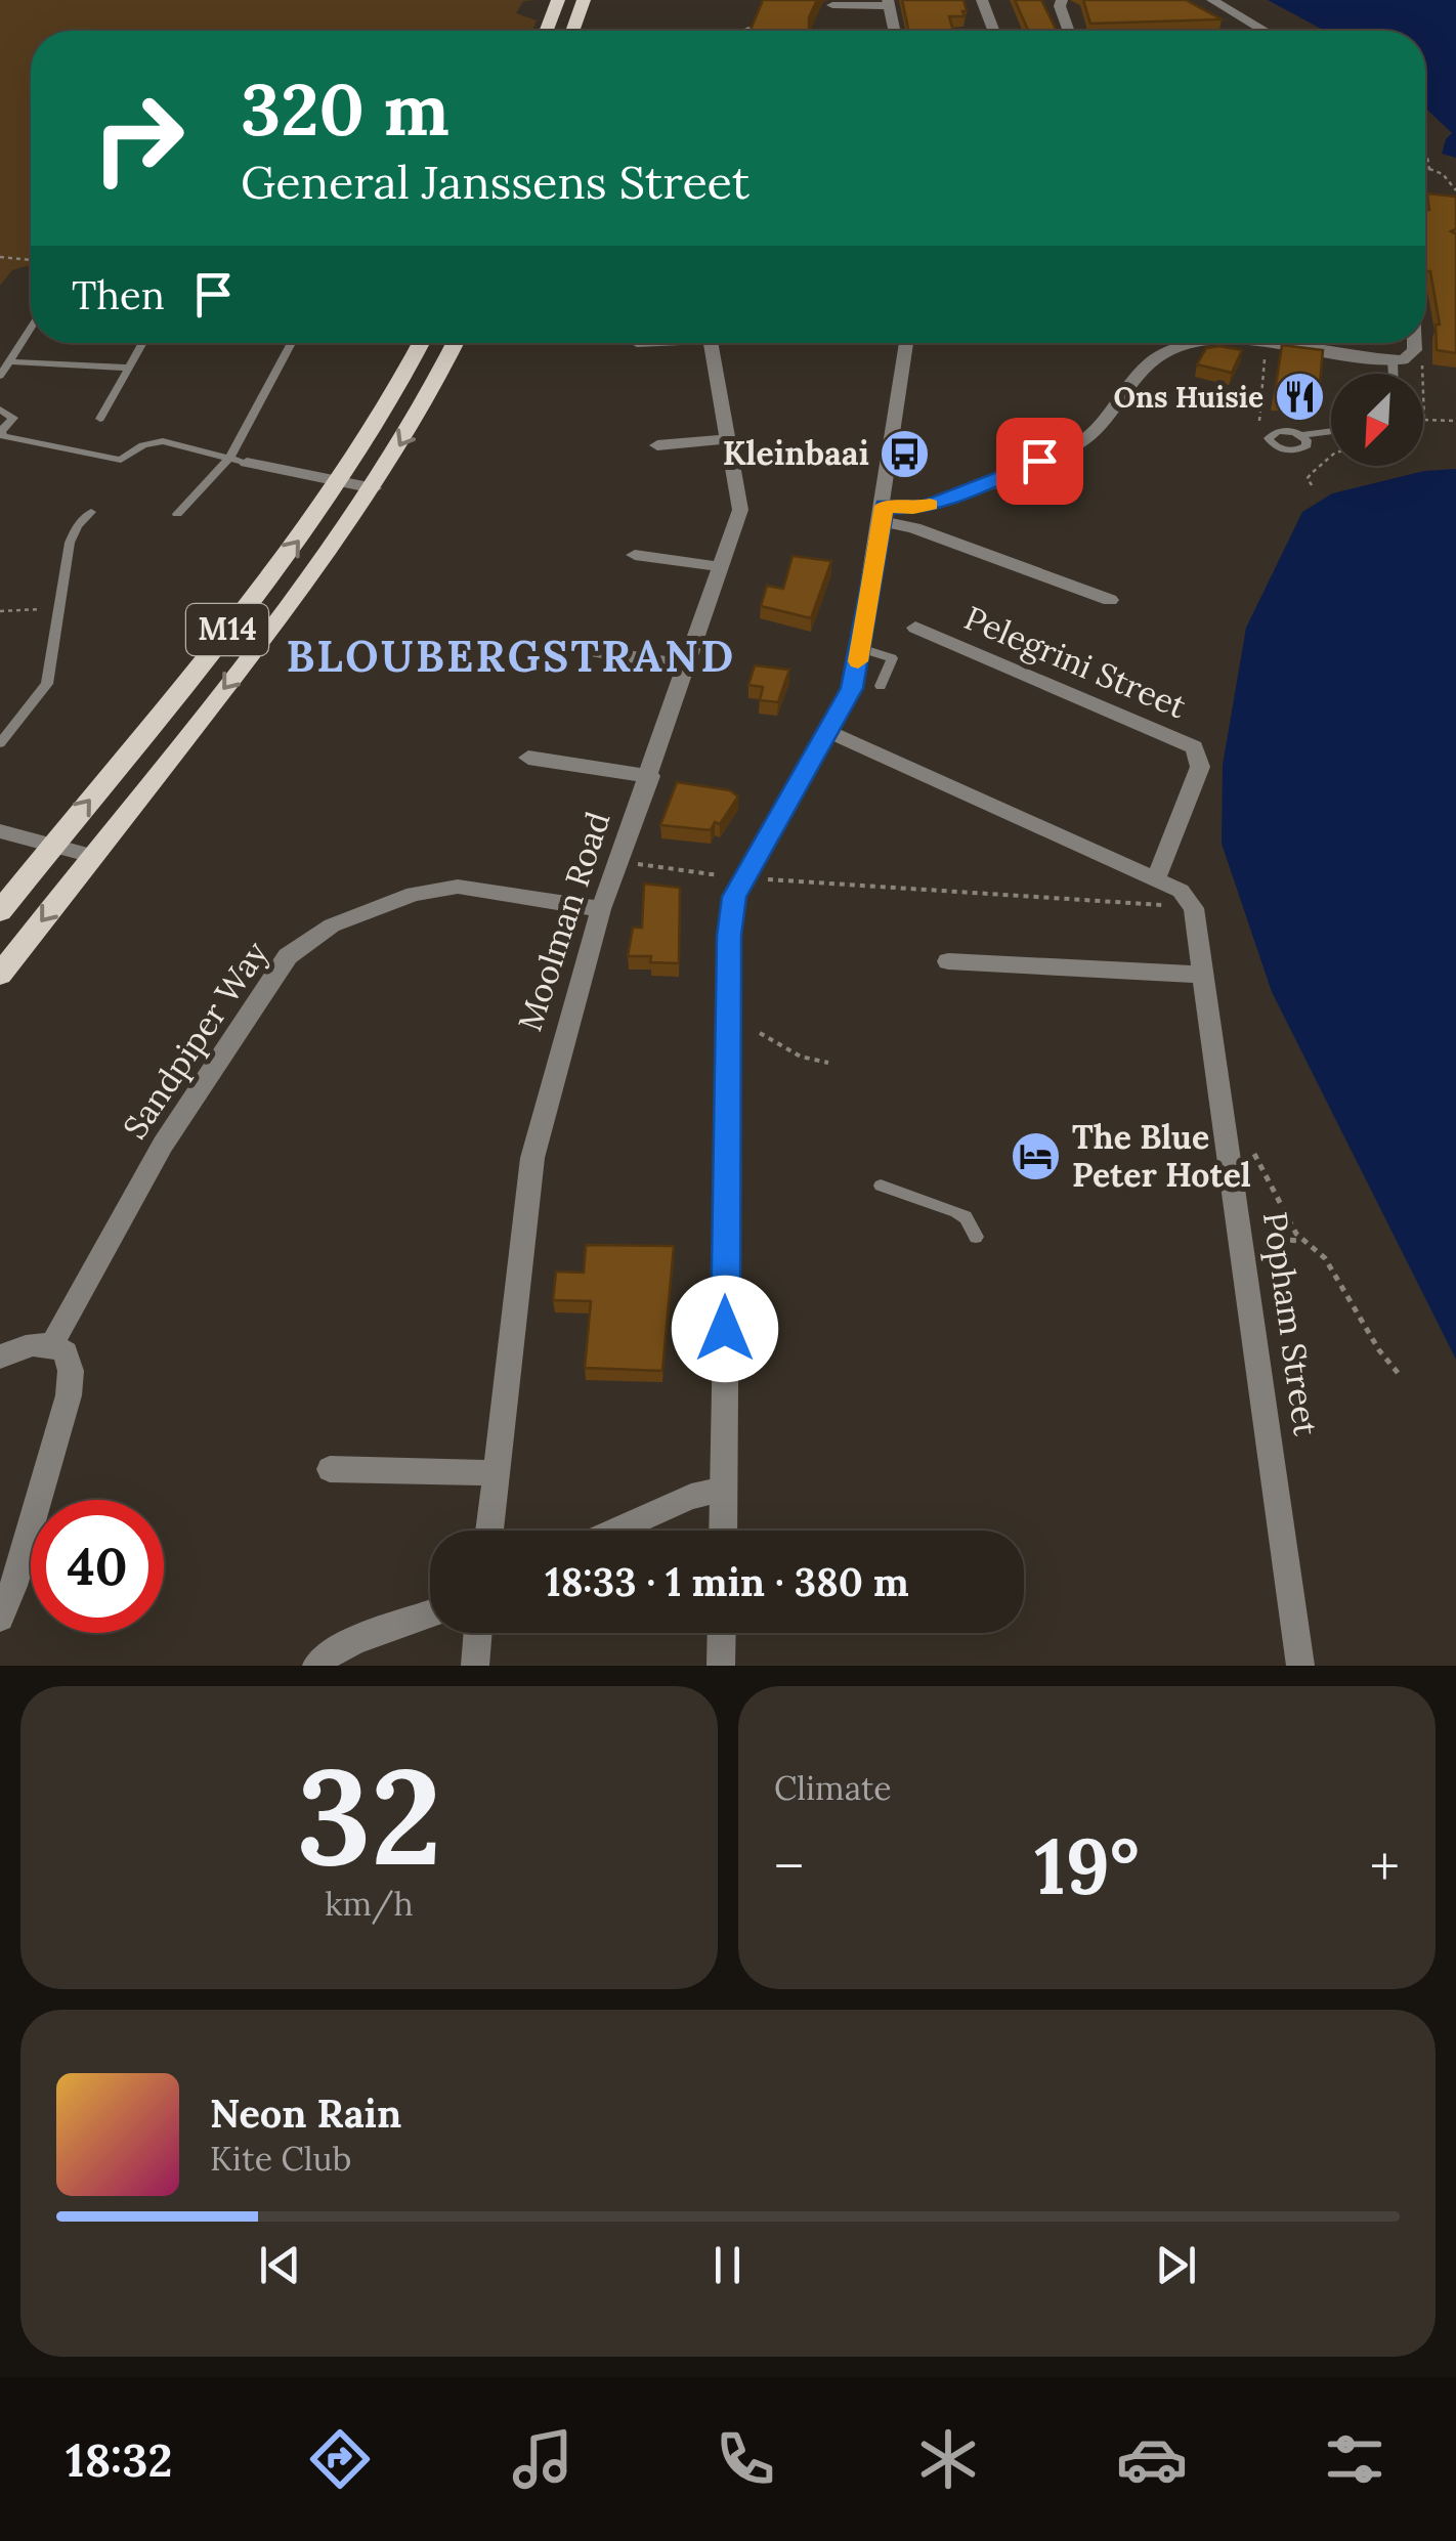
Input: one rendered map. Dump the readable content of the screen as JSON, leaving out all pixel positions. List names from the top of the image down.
{
  "streets": {
    "main road": ["M14"],
    "street": [
      "Pelegrini Street",
      "Moolman Road",
      "Sandpiper Way",
      "Popham Street"
    ]
  },
  "crossings": [
    ["Moolman Road", "Sandpiper Way"]
  ],
  "districts": ["BLOUBERGSTRAND"],
  "places": {
    "restaurant": ["Ons Huisie"],
    "bus stop": ["Kleinbaai"],
    "hotel": ["The Blue Peter Hotel"]
  },
  "north": "bottom left",
  "page": {
    "turn": ["320 m", "General Janssens Street"],
    "then": "Then",
    "limit": "40",
    "trip": "18:33 · 1 min · 380 m",
    "tile": [
      ["32", "km/h"],
      "Climate"
    ],
    "heat": ["−", "19°", "+"],
    "song": ["Neon Rain", "Kite Club"],
    "tabs": "18:32"
  }
}
